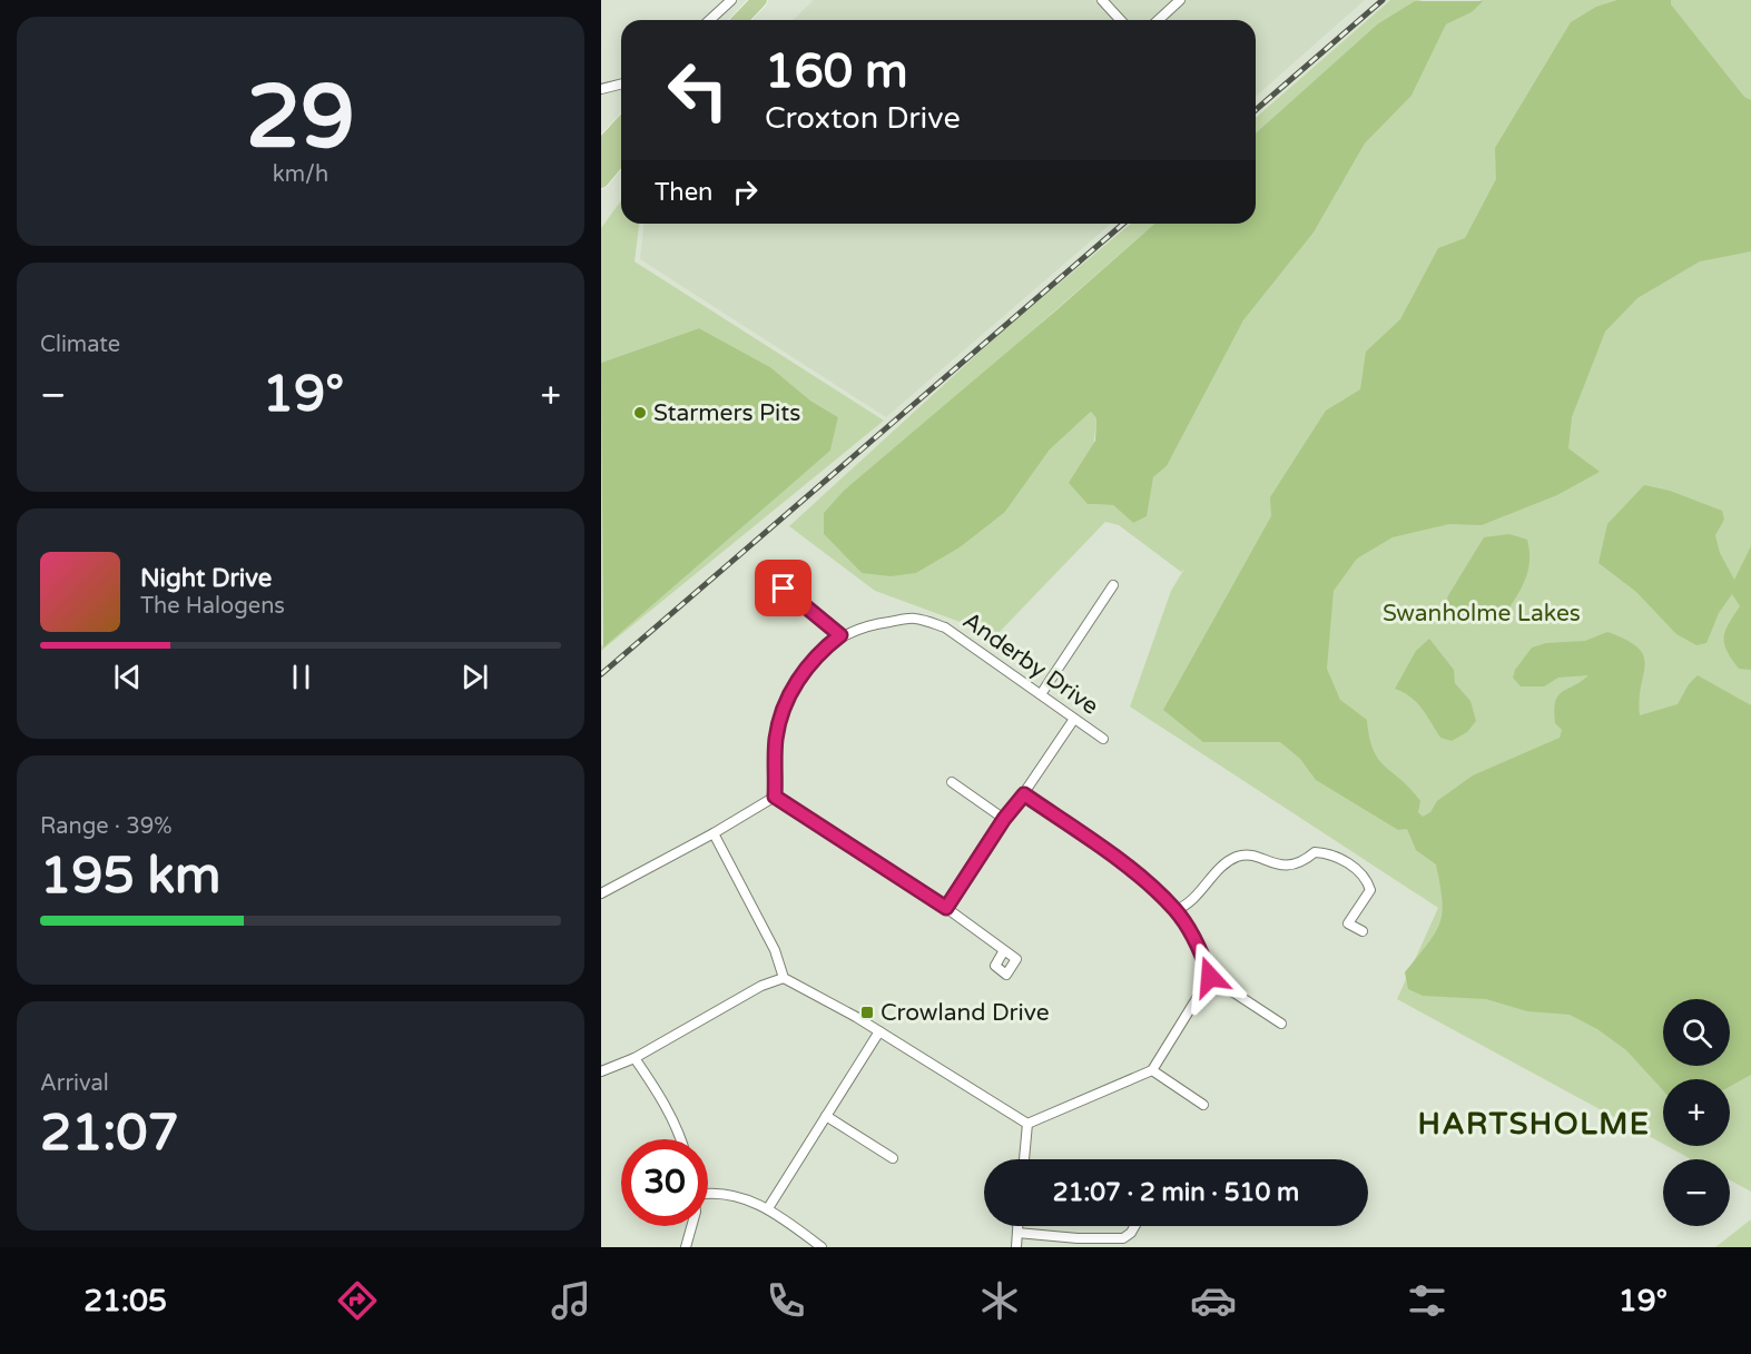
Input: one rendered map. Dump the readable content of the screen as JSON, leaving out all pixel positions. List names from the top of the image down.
{
  "streets": {
    "street": ["Anderby Drive"]
  },
  "districts": ["HARTSHOLME"],
  "parks": ["Swanholme Lakes"],
  "places": {
    "other": ["Starmers Pits"],
    "transit": ["Crowland Drive"]
  },
  "page": {
    "tile": [
      ["29", "km/h"],
      "Climate",
      ["Range · 39%", "195 km"],
      ["Arrival", "21:07"]
    ],
    "turn": ["160 m", "Croxton Drive"],
    "then": "Then",
    "heat": ["−", "19°", "+"],
    "song": ["Night Drive", "The Halogens"],
    "map_buttons": ["+", "−"],
    "limit": "30",
    "trip": "21:07 · 2 min · 510 m",
    "tabs": ["21:05", "19°"]
  }
}
